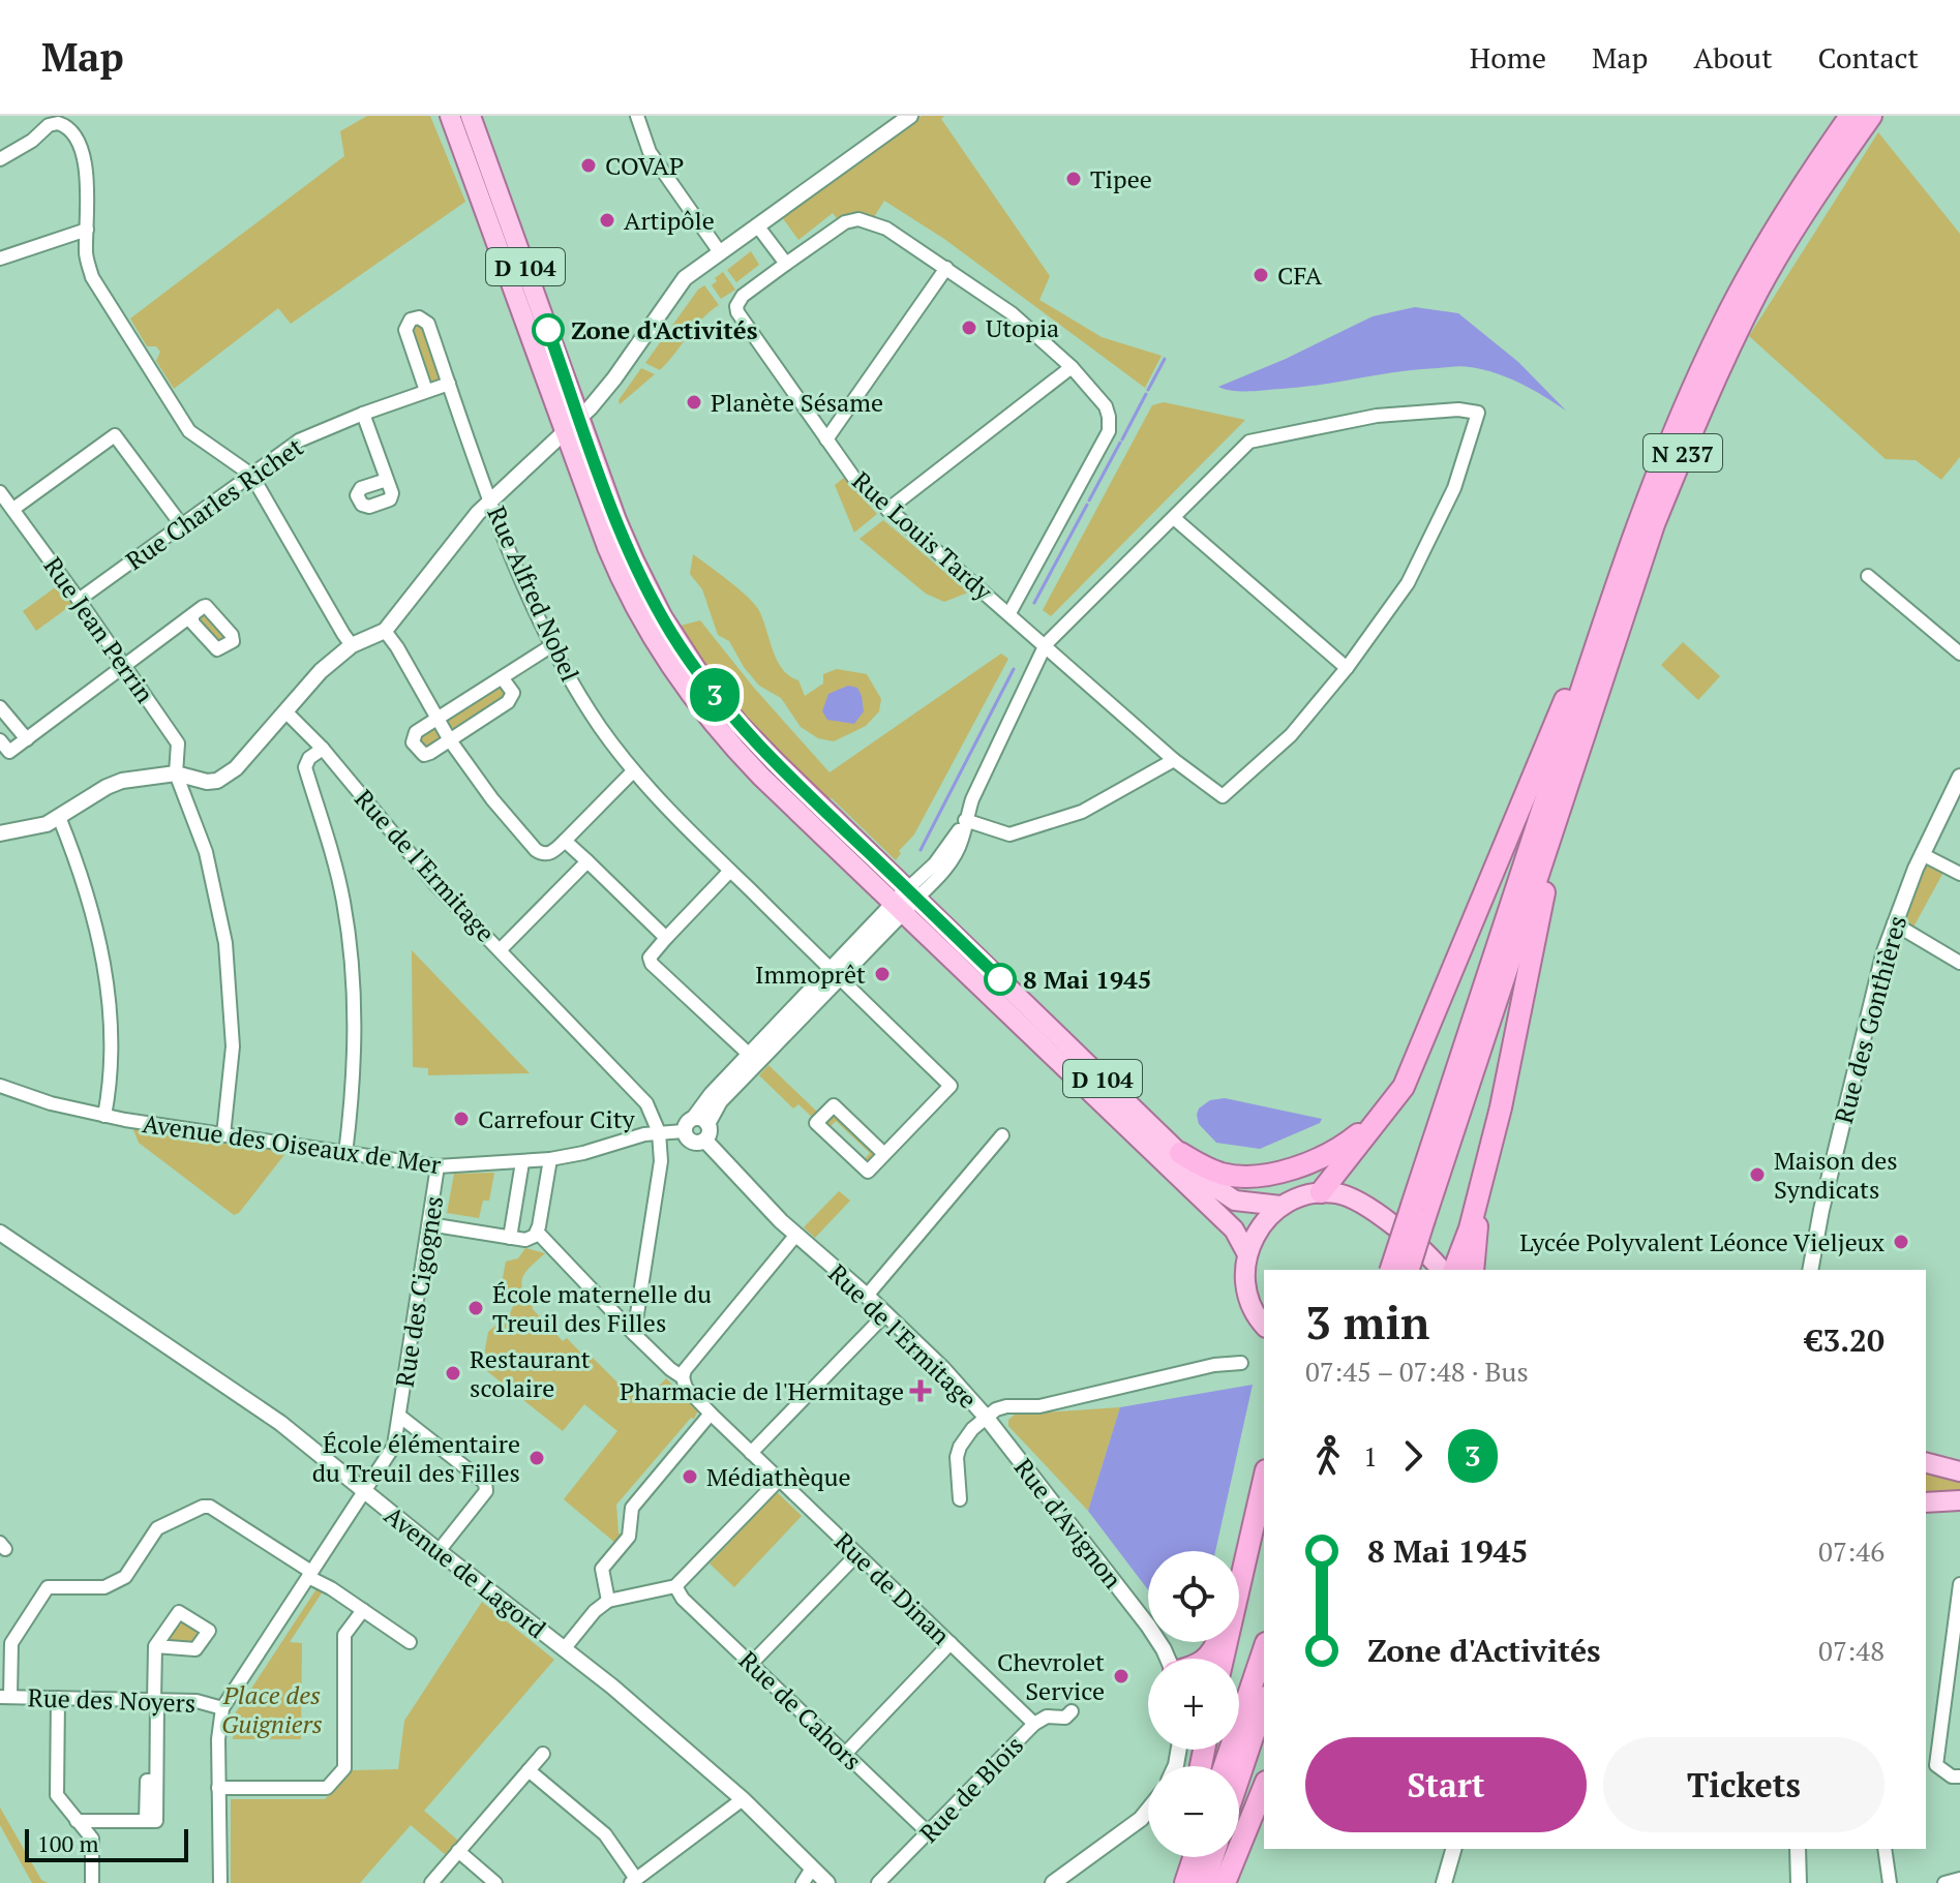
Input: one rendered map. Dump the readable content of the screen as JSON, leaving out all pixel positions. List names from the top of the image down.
{
  "streets": {
    "highway": ["N 237"],
    "main road": ["D 104"],
    "street": [
      "Rue Charles Richet",
      "Rue Louis Tardy",
      "Rue Alfred Nobel",
      "Rue Jean Perrin",
      "Rue de l'Ermitage",
      "Rue des Gonthières",
      "Avenue des Oiseaux de Mer",
      "Rue des Cigognes",
      "Rue d'Avignon",
      "Avenue de Lagord",
      "Rue de Dinan",
      "Rue des Noyers",
      "Rue de Cahors",
      "Rue de Blois"
    ]
  },
  "crossings": [
    ["Rue Charles Richet", "Rue Alfred Nobel"],
    ["Rue Charles Richet", "Rue Jean Perrin"],
    ["Rue Jean Perrin", "Avenue des Oiseaux de Mer"],
    ["Rue de l'Ermitage", "Avenue des Oiseaux de Mer"],
    ["Rue de l'Ermitage", "Rue d'Avignon"],
    ["Avenue des Oiseaux de Mer", "Rue des Cigognes"],
    ["Rue des Cigognes", "Avenue de Lagord"],
    ["Rue des Cigognes", "Rue des Noyers"],
    ["Rue de Dinan", "Rue de Blois"],
    ["Rue de Cahors", "Rue de Blois"]
  ],
  "parks": ["Place des Guigniers"],
  "places": {
    "other": [
      "COVAP",
      "Tipee",
      "Artipôle",
      "CFA",
      "Utopia",
      "Zone d'Activités",
      "Planète Sésame",
      "Immoprêt",
      "8 Mai 1945",
      "Carrefour City",
      "Maison des Syndicats",
      "Lycée Polyvalent Léonce Vieljeux",
      "École maternelle du Treuil des Filles",
      "Restaurant scolaire",
      "École élémentaire du Treuil des Filles",
      "Médiathèque",
      "Chevrolet Service"
    ],
    "health": ["Pharmacie de l'Hermitage"]
  },
  "lines": ["bus line 3"],
  "scale_bar": "100 m",
  "page": {
    "header": "Map",
    "nav": [
      "Home",
      "Map",
      "About",
      "Contact"
    ],
    "on_map": "3",
    "heading": ["3 min", "07:45 – 07:48 · Bus", "€3.20"],
    "legs": ["1", "3"],
    "list": [
      {
        "name": "8 Mai 1945",
        "value": "07:46"
      },
      {
        "name": "Zone d'Activités",
        "value": "07:48"
      }
    ],
    "map_buttons": ["+", "−"],
    "buttons": ["Start", "Tickets"],
    "scale": "100 m"
  }
}
